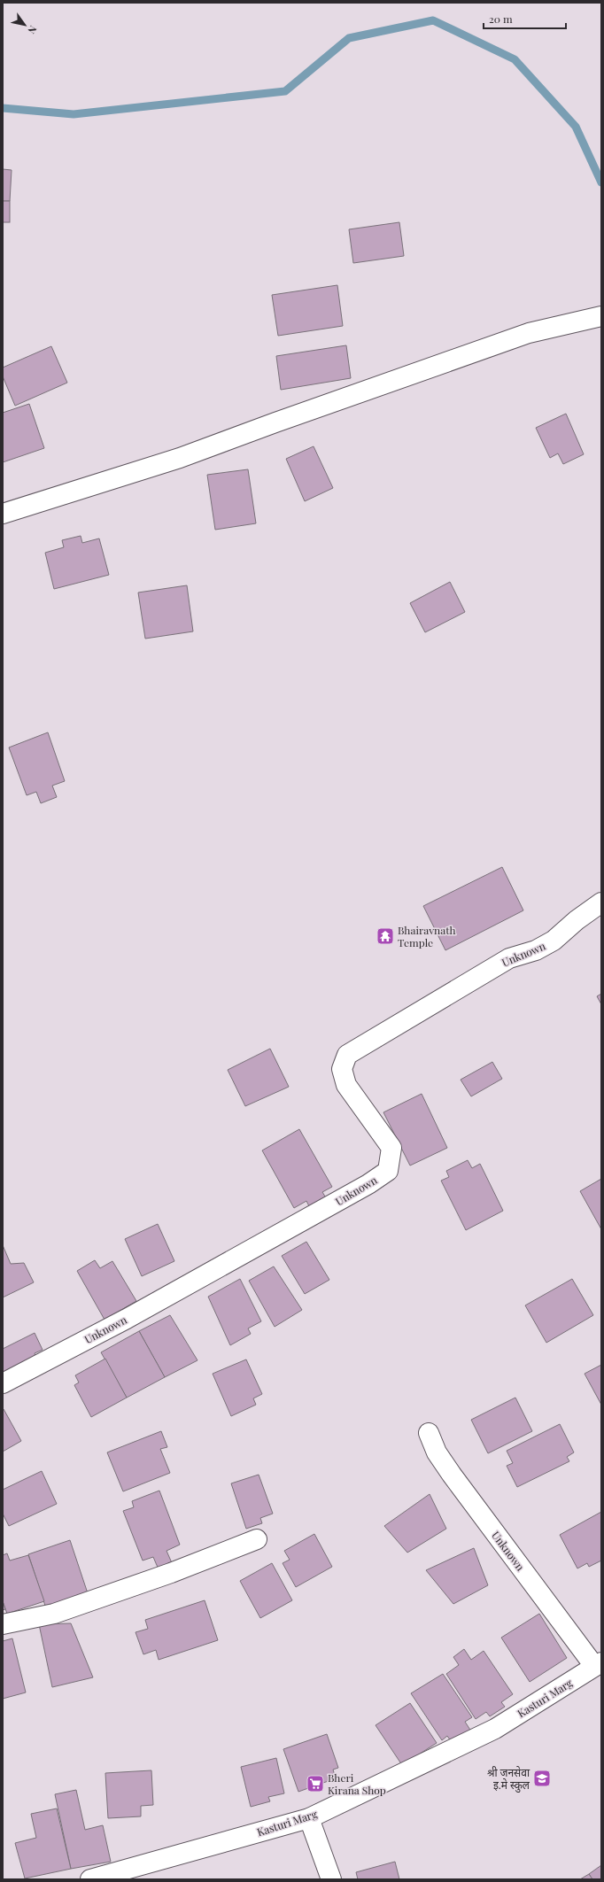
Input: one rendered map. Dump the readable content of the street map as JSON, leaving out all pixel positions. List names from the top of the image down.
{
  "streets": {
    "street": ["Unknown", "Kasturi Marg"]
  },
  "crossings": [
    ["Unknown", "Kasturi Marg"]
  ],
  "places": {
    "temple": ["Bhairavnath Temple"],
    "school or university": ["श्री जनसेवा इ.मे स्कुल"],
    "supermarket": ["Bheri Kirana Shop"]
  },
  "scale_bar": "20 m",
  "north": "bottom right"
}
